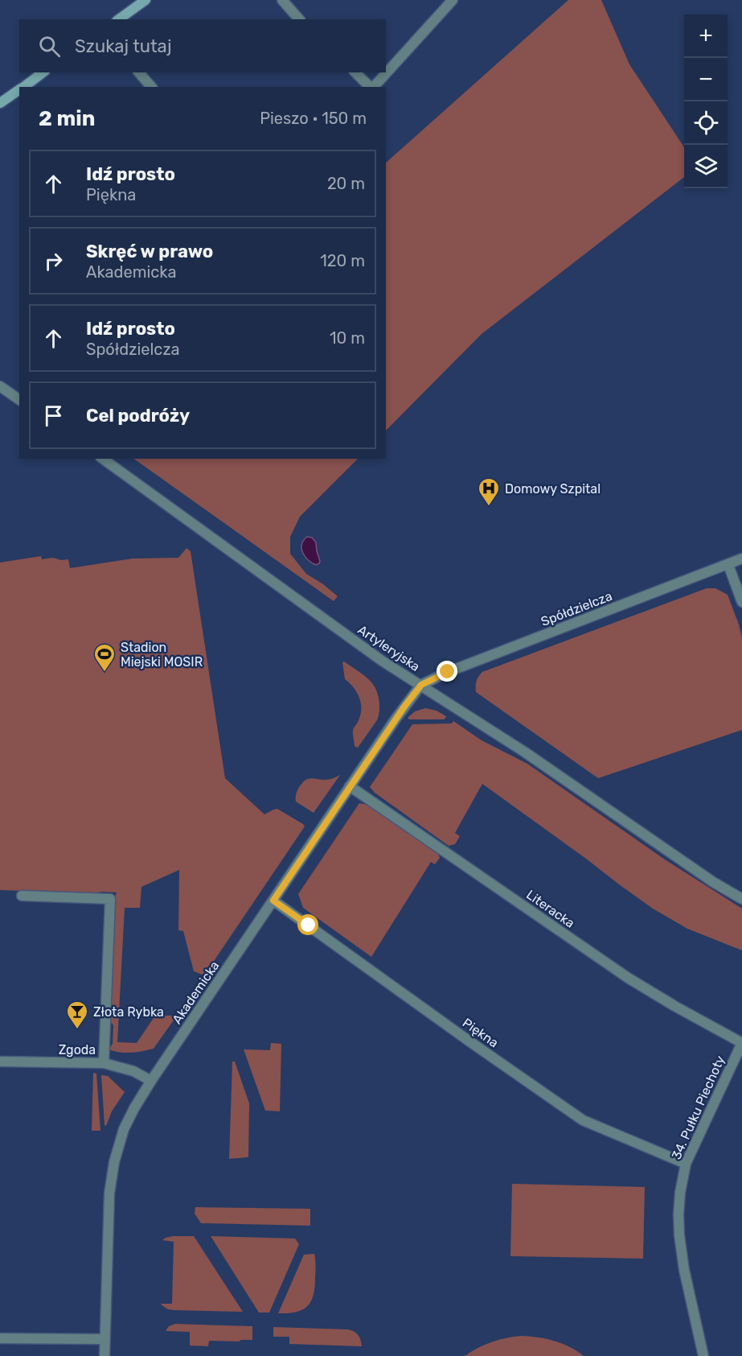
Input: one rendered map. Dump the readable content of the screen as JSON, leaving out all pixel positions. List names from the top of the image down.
{
  "streets": {
    "street": [
      "Spółdzielcza",
      "Artyleryjska",
      "Literacka",
      "Akademicka",
      "Piękna",
      "Zgoda",
      "34. Pułku Piechoty"
    ]
  },
  "crossings": [
    ["Spółdzielcza", "Artyleryjska"],
    ["Spółdzielcza", "Akademicka"],
    ["Artyleryjska", "Akademicka"],
    ["Literacka", "Akademicka"],
    ["Literacka", "34. Pułku Piechoty"],
    ["Akademicka", "Piękna"],
    ["Akademicka", "Zgoda"],
    ["Piękna", "34. Pułku Piechoty"]
  ],
  "places": {
    "hospital": ["Domowy Szpital"],
    "sports": ["Stadion Miejski MOSIR"],
    "bar": ["Złota Rybka"]
  },
  "page": {
    "map_buttons": ["+", "−"],
    "search": "Szukaj tutaj",
    "heading": ["2 min", "Pieszo · 150 m"],
    "list": [
      ["Idź prosto", "Piękna", "20 m"],
      ["Skręć w prawo", "Akademicka", "120 m"],
      ["Idź prosto", "Spółdzielcza", "10 m"],
      "Cel podróży"
    ]
  }
}
